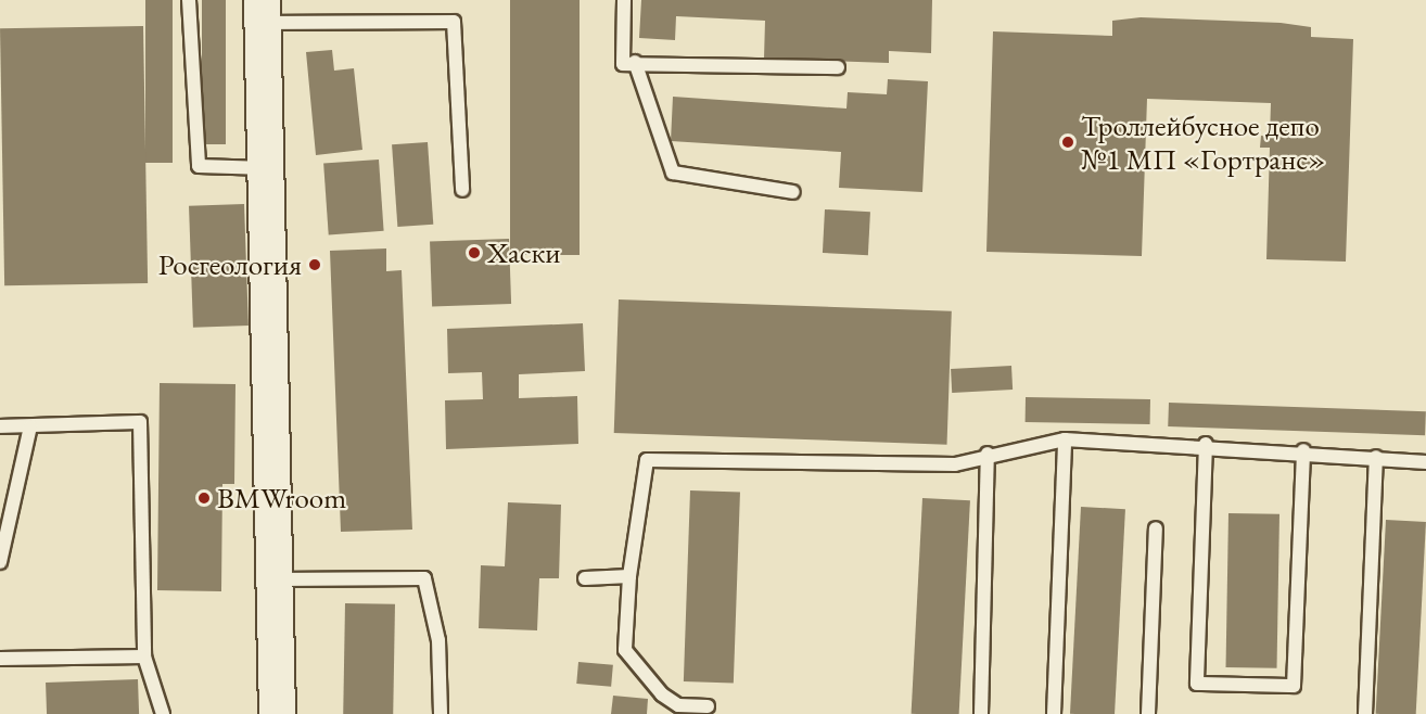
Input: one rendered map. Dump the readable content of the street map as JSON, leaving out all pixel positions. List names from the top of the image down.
{
  "places": [
    "Троллейбусное депо №1 МП «Гортранс»",
    "Хаски",
    "Росгеология",
    "BMWroom"
  ]
}
